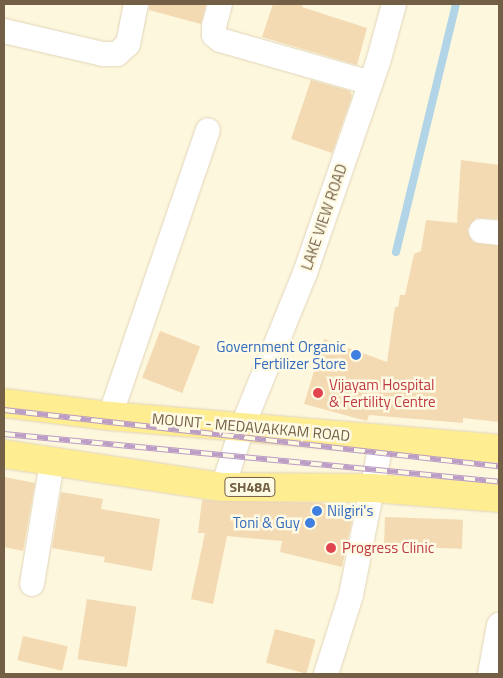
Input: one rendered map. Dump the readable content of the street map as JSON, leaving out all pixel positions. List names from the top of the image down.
{
  "streets": {
    "main road": ["MOUNT - MEDAVAKKAM ROAD", "SH48A"],
    "street": ["LAKE VIEW ROAD"]
  },
  "crossings": [
    ["LAKE VIEW ROAD", "MOUNT - MEDAVAKKAM ROAD"],
    ["LAKE VIEW ROAD", "SH48A"]
  ],
  "places": [
    "Government Organic Fertilizer Store",
    "Vijayam Hospital & Fertility Centre",
    "Nilgiri's",
    "Toni & Guy",
    "Progress Clinic"
  ]
}
